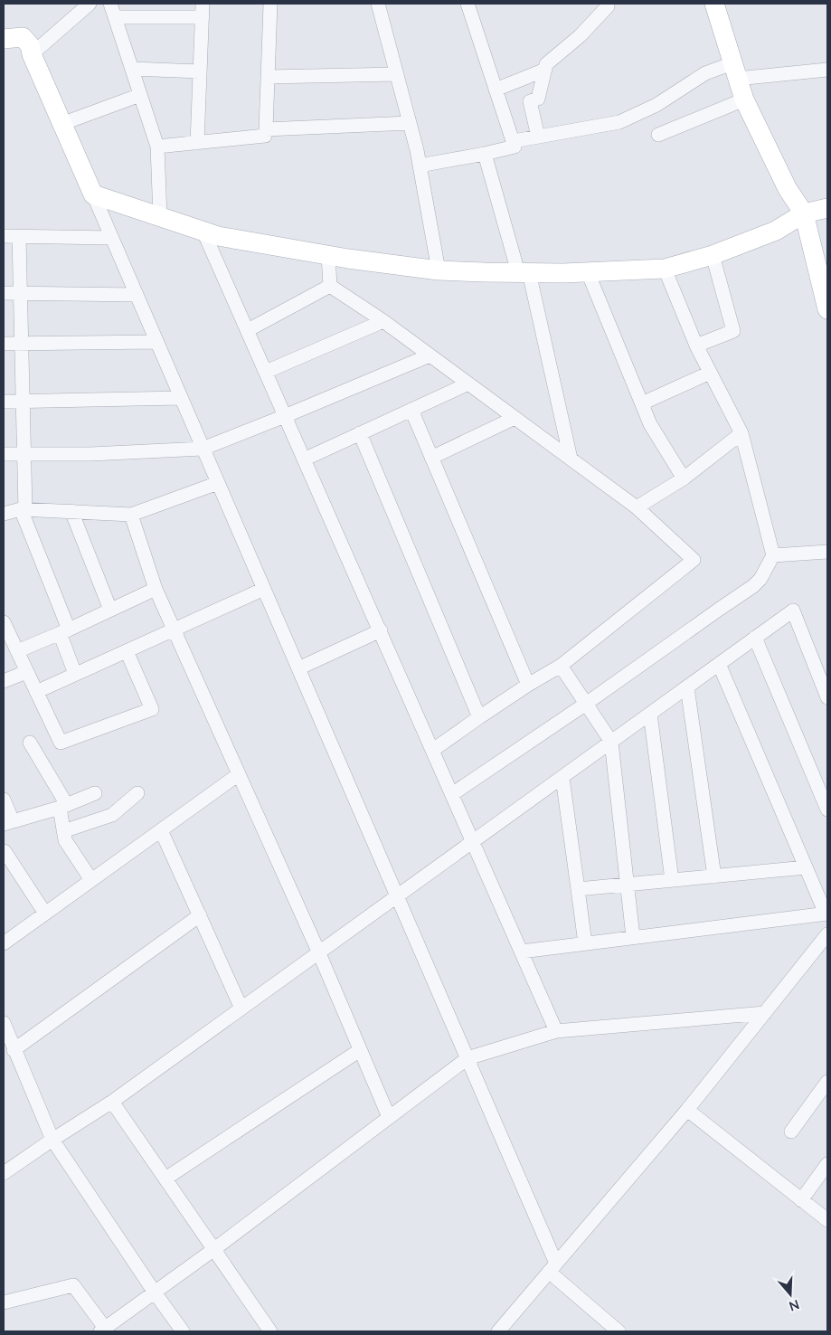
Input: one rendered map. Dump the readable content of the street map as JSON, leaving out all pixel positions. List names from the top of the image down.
{
  "north": "bottom"
}
